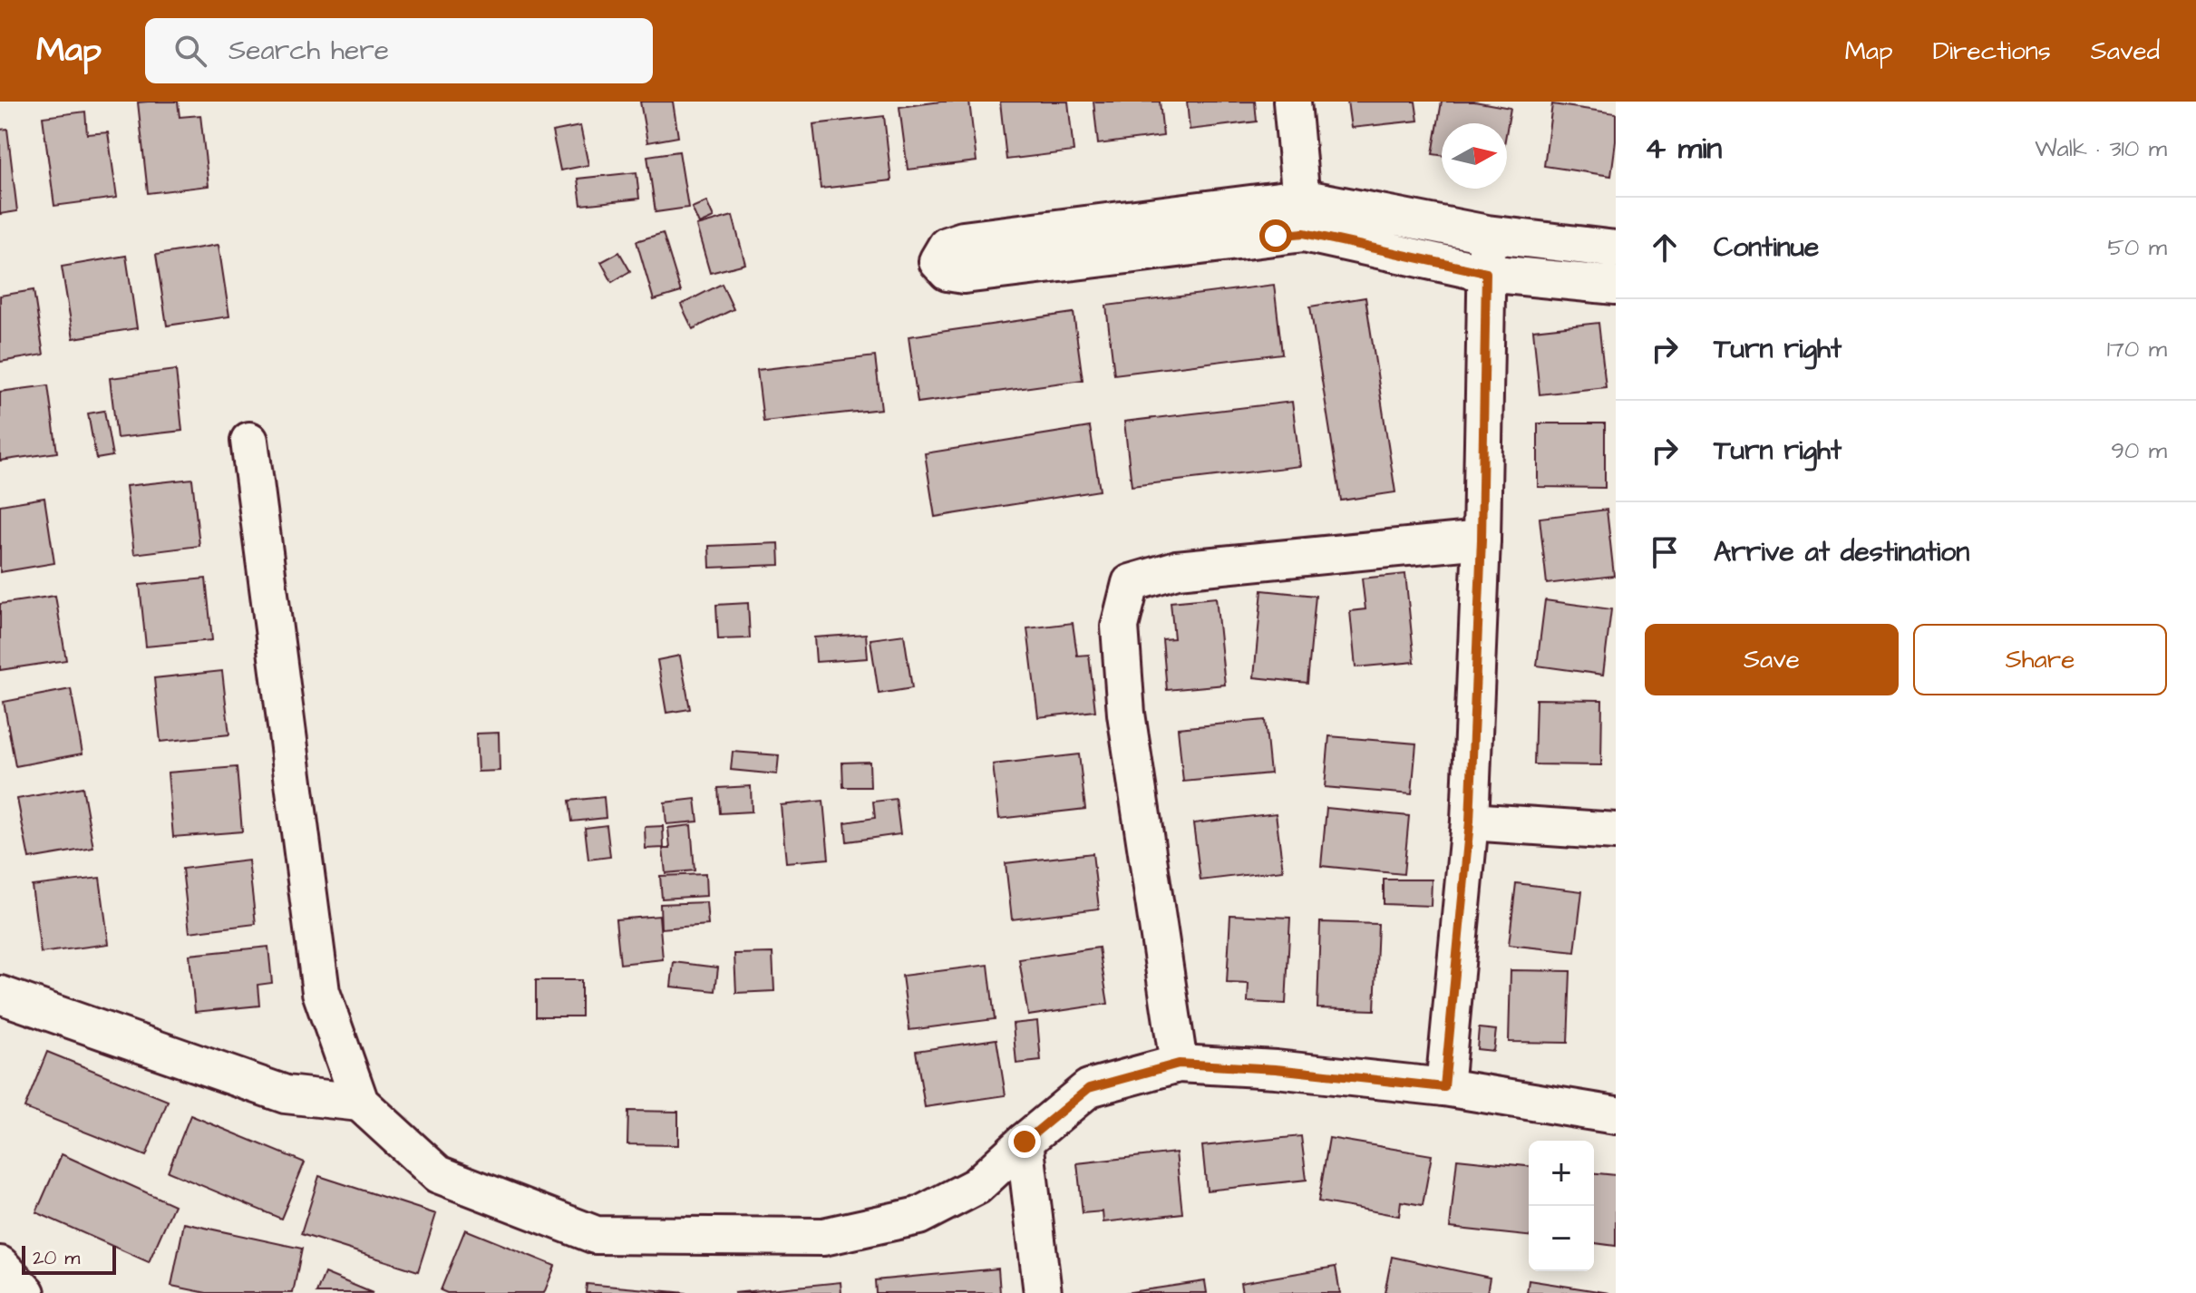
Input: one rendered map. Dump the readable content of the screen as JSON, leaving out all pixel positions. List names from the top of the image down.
{
  "scale_bar": "20 m",
  "north": "right",
  "page": {
    "header": "Map",
    "search": "Search here",
    "nav": ["Map", "Directions", "Saved"],
    "heading": ["4 min", "Walk · 310 m"],
    "list": [
      ["Continue", "50 m"],
      ["Turn right", "170 m"],
      ["Turn right", "90 m"],
      "Arrive at destination"
    ],
    "buttons": ["Save", "Share"],
    "map_buttons": ["+", "−"],
    "scale": "20 m"
  }
}
